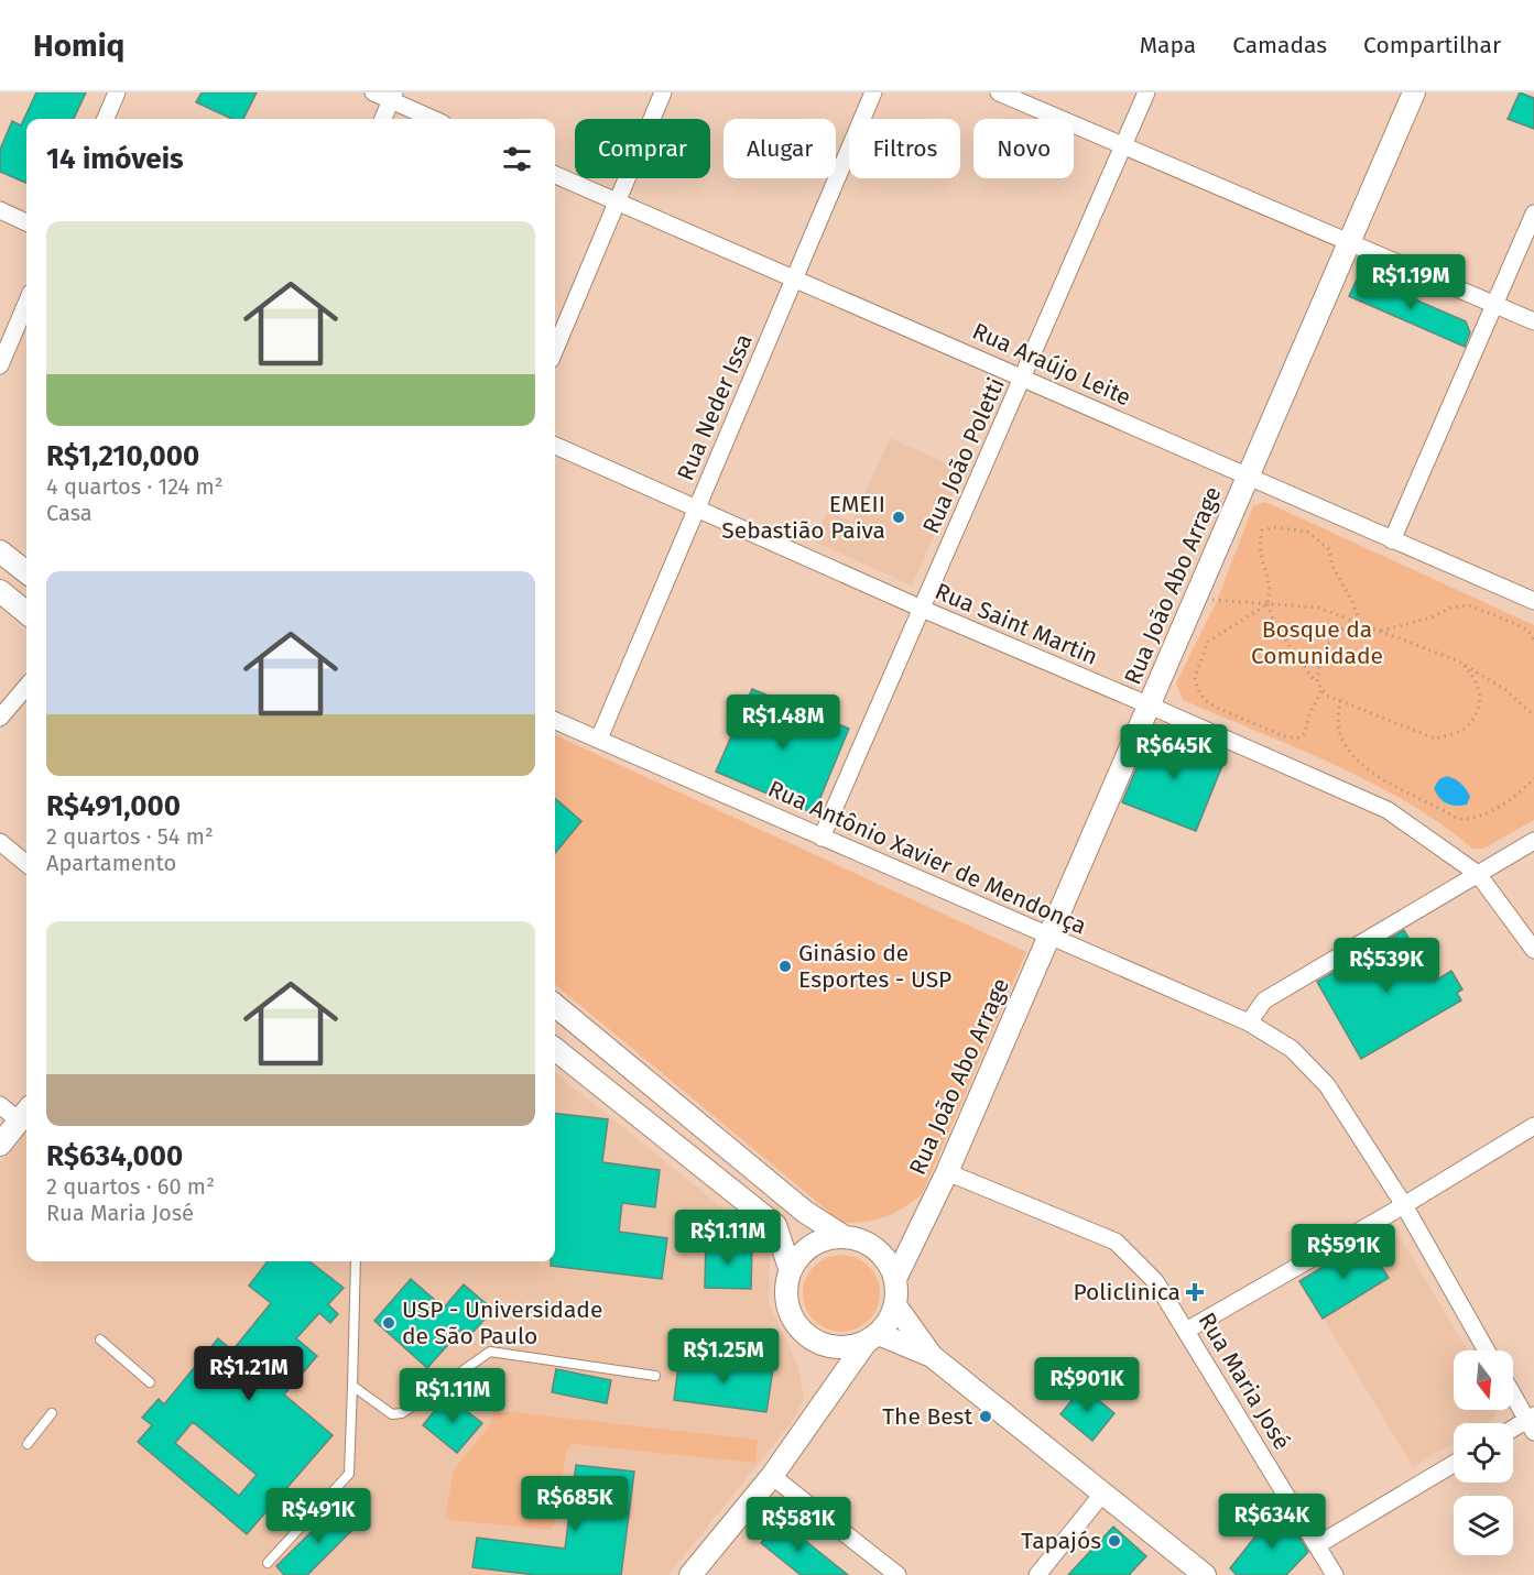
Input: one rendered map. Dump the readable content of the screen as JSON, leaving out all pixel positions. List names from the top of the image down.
{
  "streets": {
    "street": [
      "Rua Araújo Leite",
      "Rua Neder Issa",
      "Rua João Poletti",
      "Rua João Abo Arrage",
      "Rua Saint Martin",
      "Rua Antônio Xavier de Mendonça",
      "Rua Maria José"
    ]
  },
  "crossings": [
    ["Rua Araújo Leite", "Rua Neder Issa"],
    ["Rua Araújo Leite", "Rua João Poletti"],
    ["Rua Araújo Leite", "Rua João Abo Arrage"],
    ["Rua Neder Issa", "Rua Saint Martin"],
    ["Rua Neder Issa", "Rua Antônio Xavier de Mendonça"],
    ["Rua João Poletti", "Rua Saint Martin"],
    ["Rua João Poletti", "Rua Antônio Xavier de Mendonça"],
    ["Rua João Abo Arrage", "Rua Saint Martin"],
    ["Rua João Abo Arrage", "Rua Antônio Xavier de Mendonça"],
    ["Rua João Abo Arrage", "Rua Maria José"]
  ],
  "parks": ["Bosque da Comunidade"],
  "places": {
    "other": [
      "EMEII Sebastião Paiva",
      "Ginásio de Esportes - USP",
      "USP - Universidade de São Paulo",
      "The Best",
      "Tapajós"
    ],
    "health": ["Policlinica"]
  },
  "north": "bottom",
  "page": {
    "header": "Homiq",
    "nav": ["Mapa", "Camadas", "Compartilhar"],
    "chip": [
      "Comprar",
      "Alugar",
      "Filtros",
      "Novo"
    ],
    "heading": "14 imóveis",
    "list": [
      {
        "name": "R$1,210,000",
        "note": "4 quartos · 124 m² · Casa"
      },
      {
        "name": "R$491,000",
        "note": "2 quartos · 54 m² · Apartamento"
      },
      {
        "name": "R$634,000",
        "note": "2 quartos · 60 m² · Rua Maria José"
      }
    ],
    "price": [
      "R$1.19M",
      "R$1.48M",
      "R$645K",
      "R$539K",
      "R$1.11M",
      "R$591K",
      "R$1.25M",
      "R$1.21M",
      "R$901K",
      "R$1.11M",
      "R$685K",
      "R$491K",
      "R$634K",
      "R$581K"
    ]
  }
}
